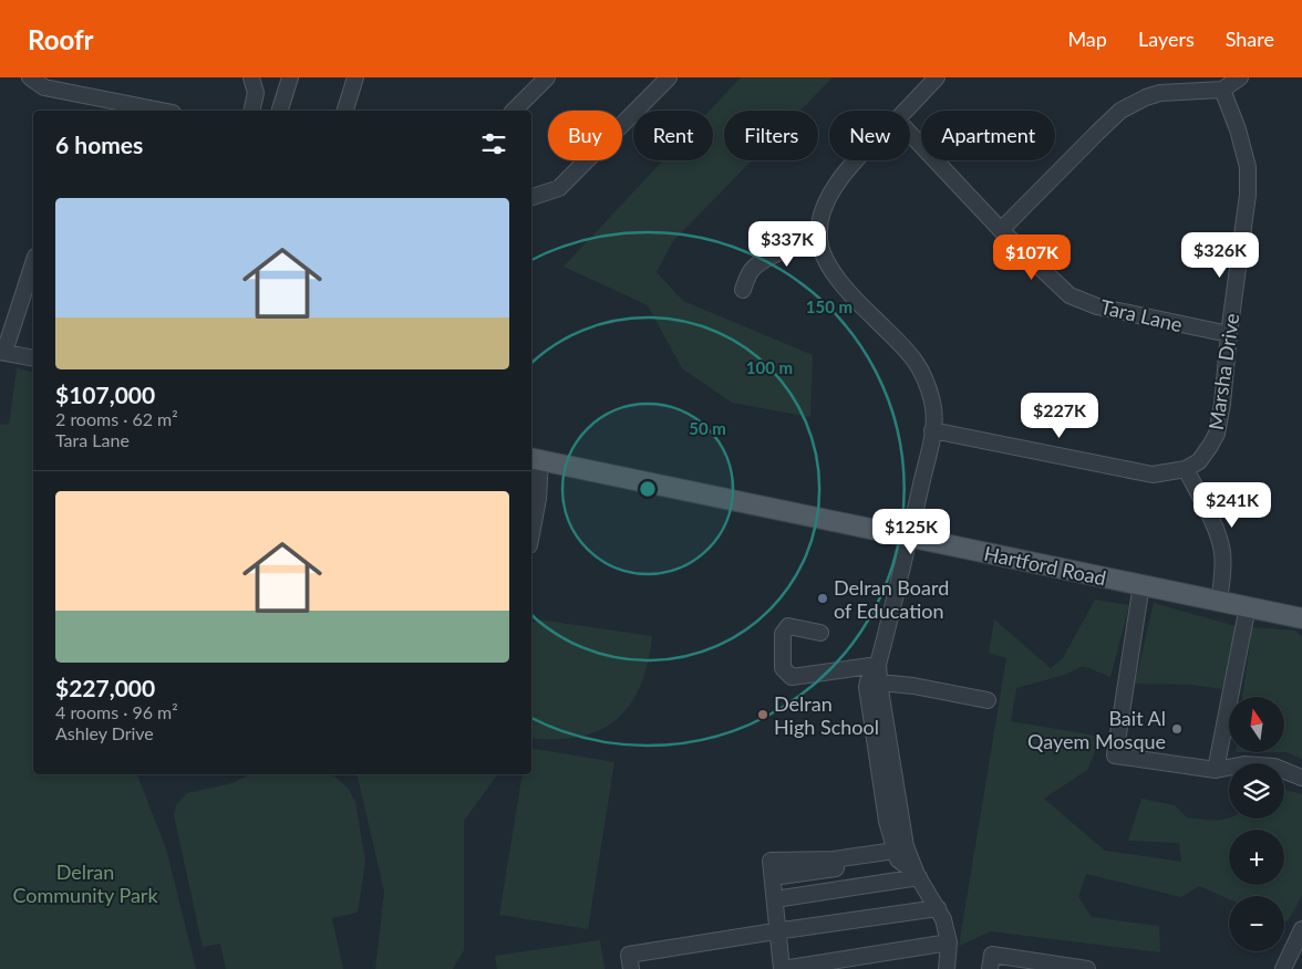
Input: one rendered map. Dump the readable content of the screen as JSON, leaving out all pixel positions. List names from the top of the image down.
{
  "streets": {
    "main road": ["Hartford Road"],
    "street": ["Tara Lane", "Marsha Drive"]
  },
  "crossings": [
    ["Tara Lane", "Marsha Drive"]
  ],
  "parks": ["Delran Community Park"],
  "places": ["Delran Board of Education", "Delran High School", "Bait Al Qayem Mosque"],
  "north": "top",
  "page": {
    "header": "Roofr",
    "nav": ["Map", "Layers", "Share"],
    "chip": [
      "Buy",
      "Rent",
      "Filters",
      "New",
      "Apartment"
    ],
    "heading": "6 homes",
    "list": [
      {
        "name": "$107,000",
        "note": "2 rooms · 62 m² · Tara Lane"
      },
      {
        "name": "$227,000",
        "note": "4 rooms · 96 m² · Ashley Drive"
      }
    ],
    "price": [
      "$337K",
      "$326K",
      "$107K",
      "$227K",
      "$241K",
      "$125K"
    ],
    "map_buttons": ["+", "−"]
  },
  "rings": ["150 m", "100 m", "50 m"]
}
